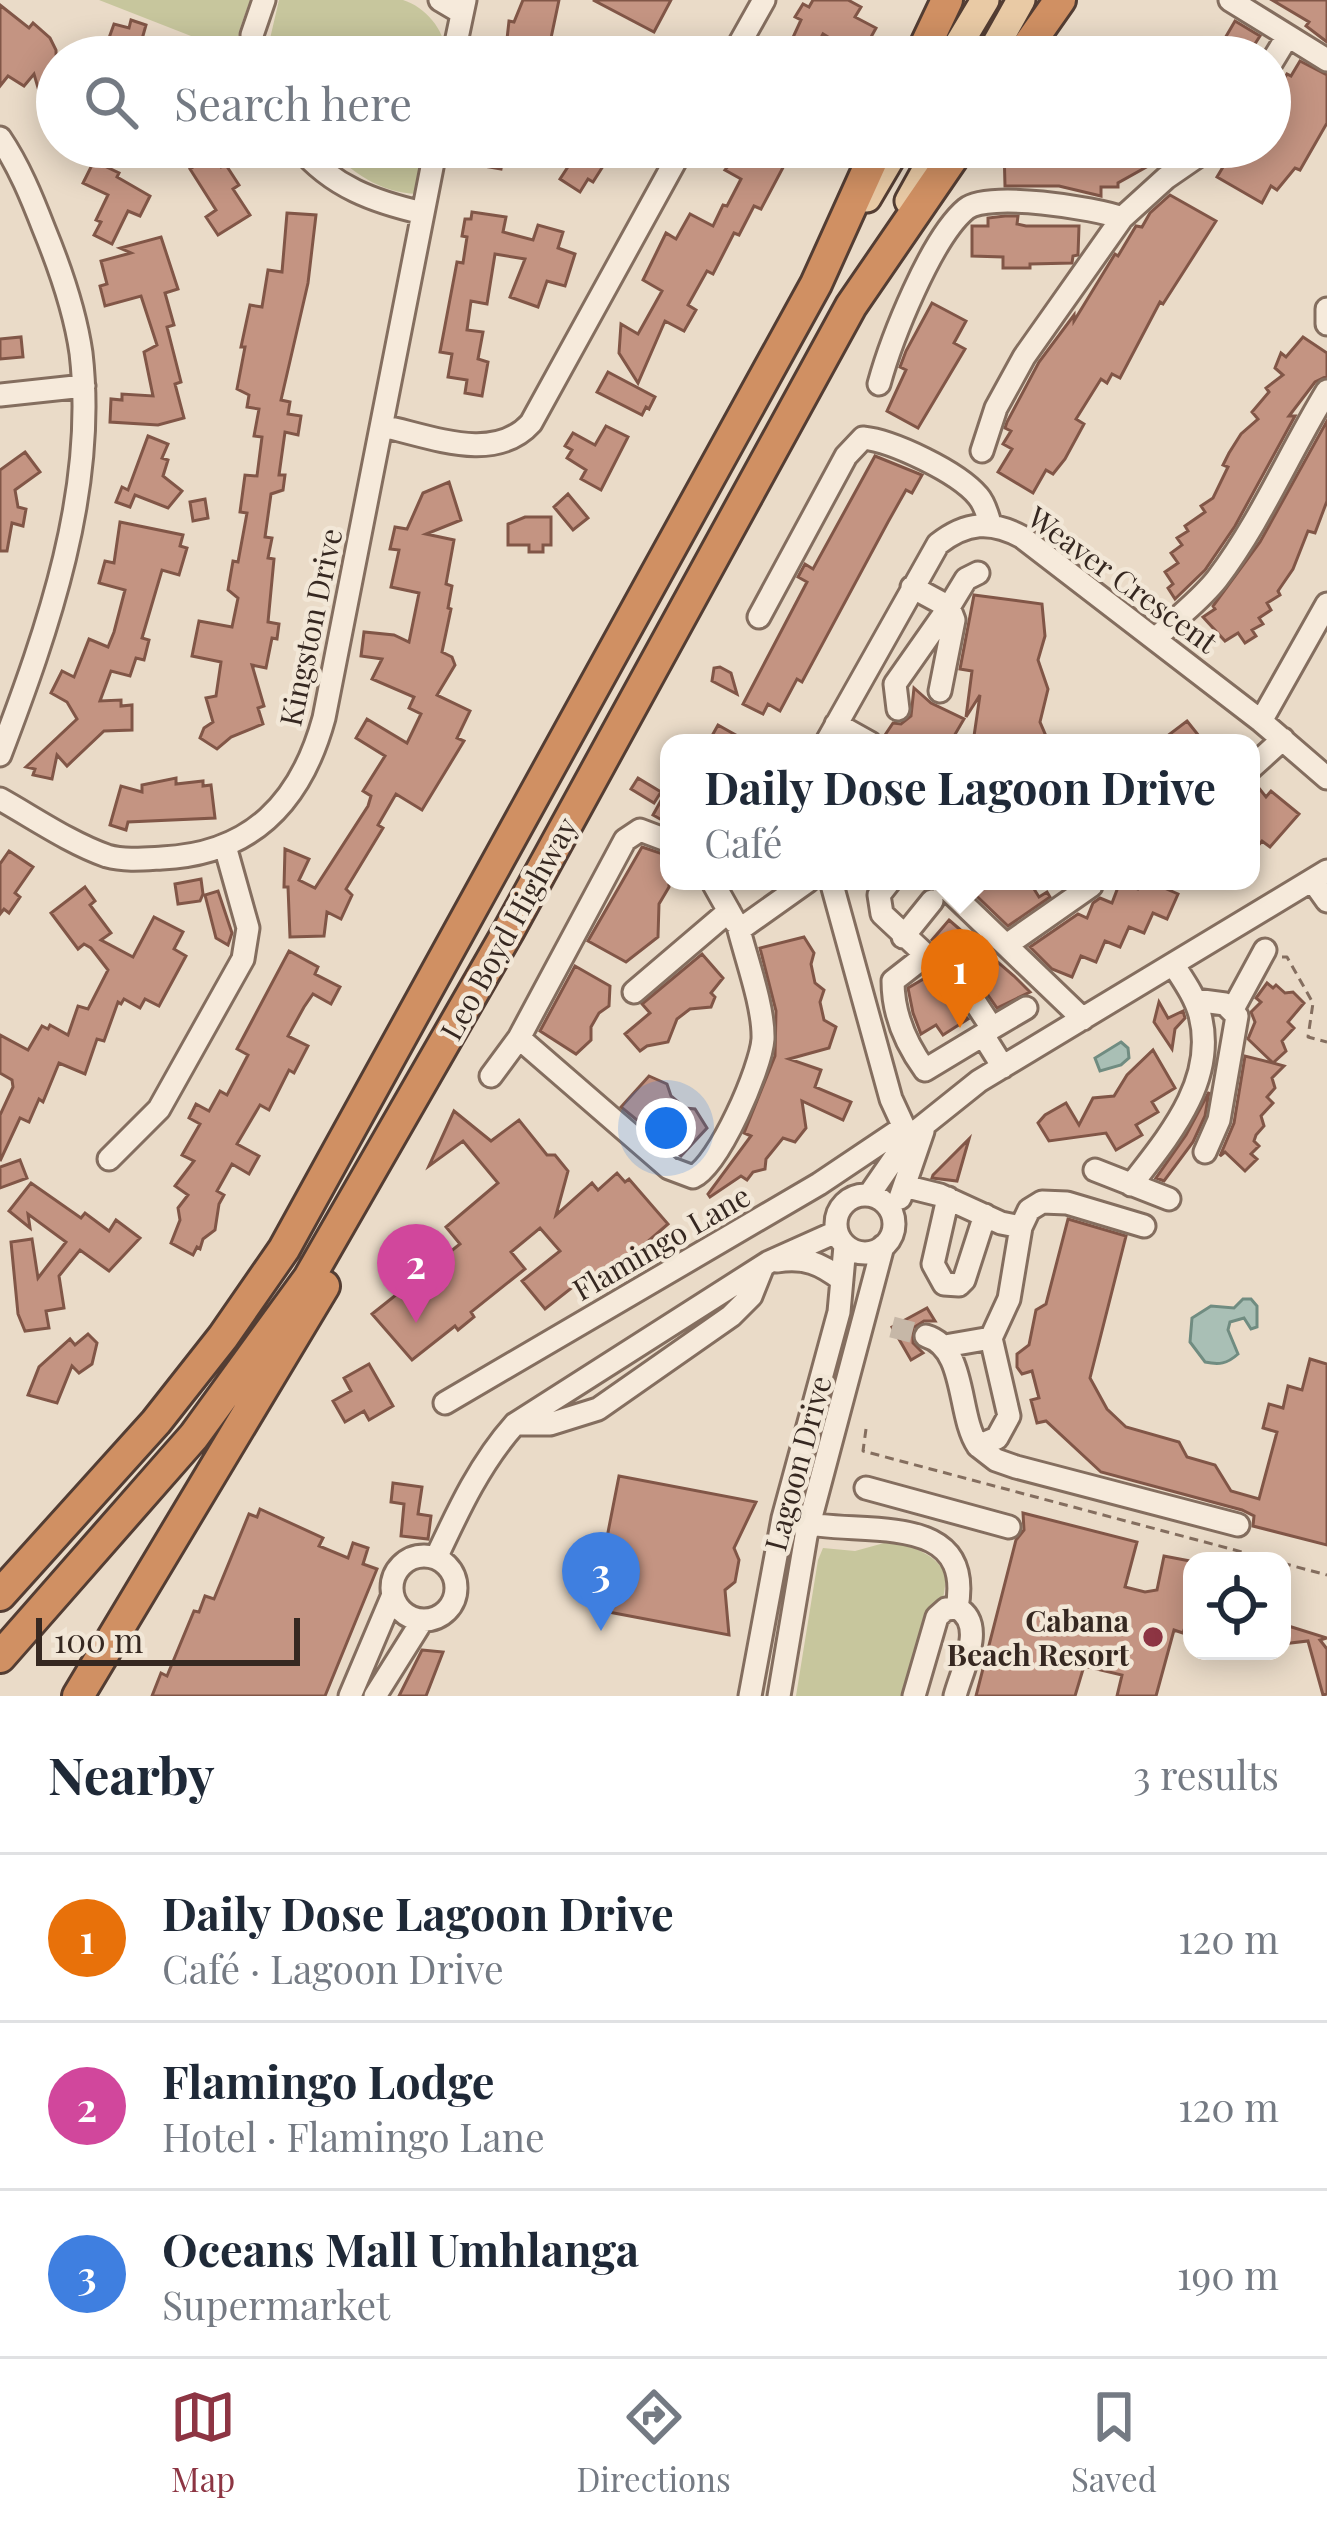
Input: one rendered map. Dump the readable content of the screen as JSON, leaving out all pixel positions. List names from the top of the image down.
{
  "streets": {
    "highway": ["Leo Boyd Highway"],
    "street": [
      "Weaver Crescent",
      "Kingston Drive",
      "Flamingo Lane",
      "Lagoon Drive"
    ]
  },
  "places": ["Cabana Beach Resort"],
  "scale_bar": "100 m",
  "page": {
    "search": "Search here",
    "popup": ["Daily Dose Lagoon Drive", "Café"],
    "pins": ["1", "2", "3"],
    "scale": "100 m",
    "heading": ["Nearby", "3 results"],
    "list": [
      {
        "mark": "1",
        "name": "Daily Dose Lagoon Drive",
        "note": "Café · Lagoon Drive",
        "value": "120 m"
      },
      {
        "mark": "2",
        "name": "Flamingo Lodge",
        "note": "Hotel · Flamingo Lane",
        "value": "120 m"
      },
      {
        "mark": "3",
        "name": "Oceans Mall Umhlanga",
        "note": "Supermarket",
        "value": "190 m"
      }
    ],
    "nav": ["Map", "Directions", "Saved"]
  }
}
